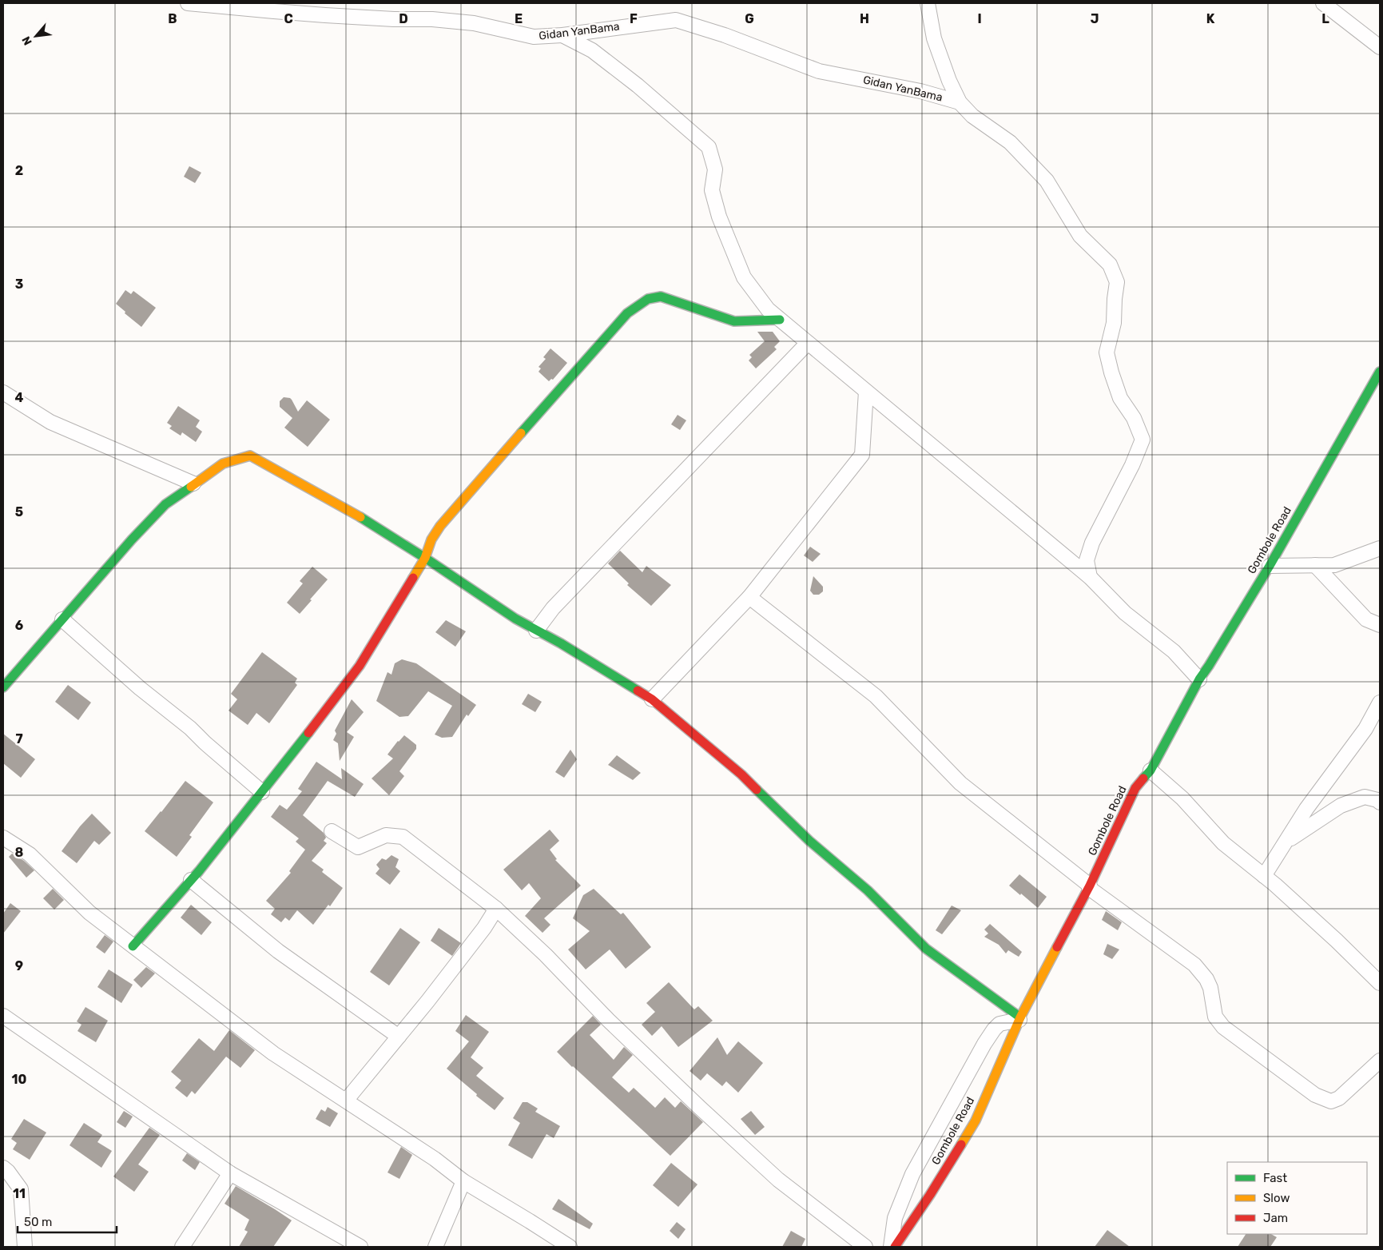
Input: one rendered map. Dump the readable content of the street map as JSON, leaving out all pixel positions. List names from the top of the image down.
{
  "streets": {
    "street": ["Gidan YanBama", "Gombole Road"]
  },
  "legend": ["Fast", "Slow", "Jam"],
  "scale_bar": "50 m",
  "north": "bottom left",
  "grid": {
    "columns": [
      "B",
      "C",
      "D",
      "E",
      "F",
      "G",
      "H",
      "I",
      "J",
      "K",
      "L"
    ],
    "rows": [
      "2",
      "3",
      "4",
      "5",
      "6",
      "7",
      "8",
      "9",
      "10",
      "11"
    ]
  }
}
